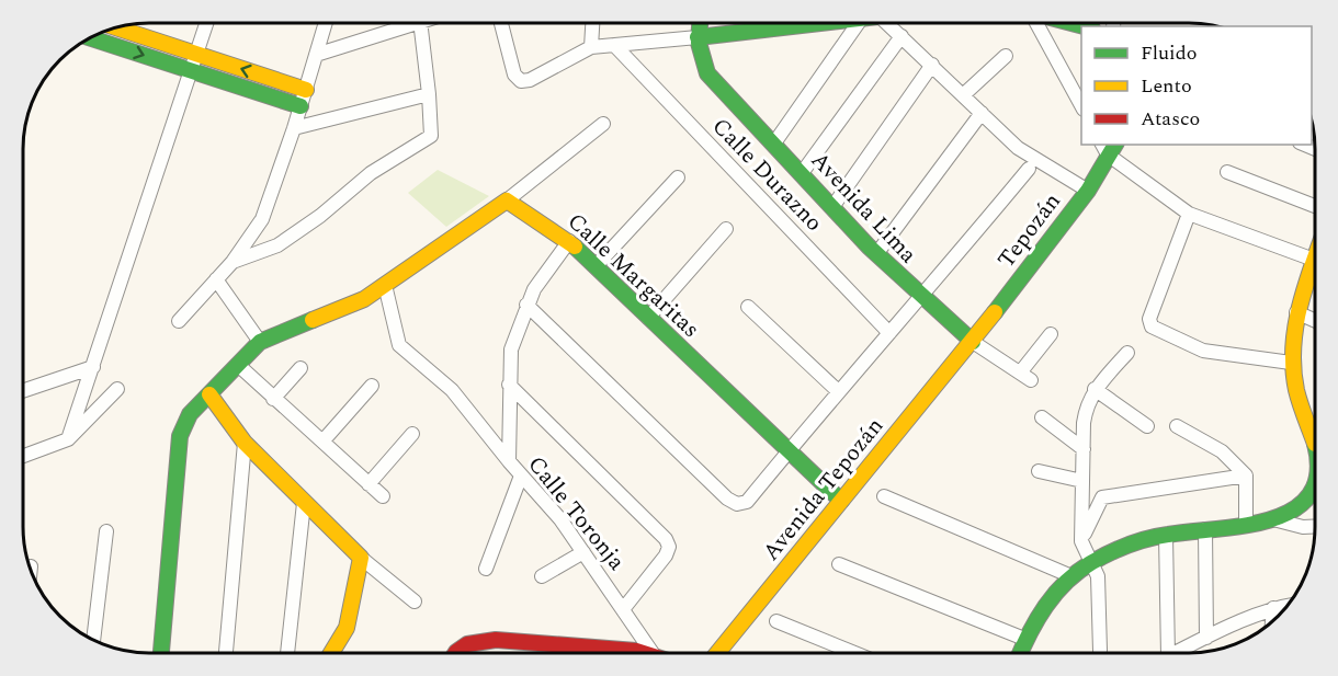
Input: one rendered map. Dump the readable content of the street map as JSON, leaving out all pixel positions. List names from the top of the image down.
{
  "streets": {
    "street": [
      "Calle Durazno",
      "Avenida Lima",
      "Tepozán",
      "Calle Margaritas",
      "Avenida Tepozán",
      "Calle Toronja"
    ]
  },
  "crossings": [
    ["Avenida Lima", "Tepozán"],
    ["Avenida Lima", "Avenida Tepozán"],
    ["Tepozán", "Avenida Tepozán"],
    ["Calle Margaritas", "Avenida Tepozán"],
    ["Calle Margaritas", "Calle Toronja"]
  ],
  "legend": ["Fluido", "Lento", "Atasco"]
}
